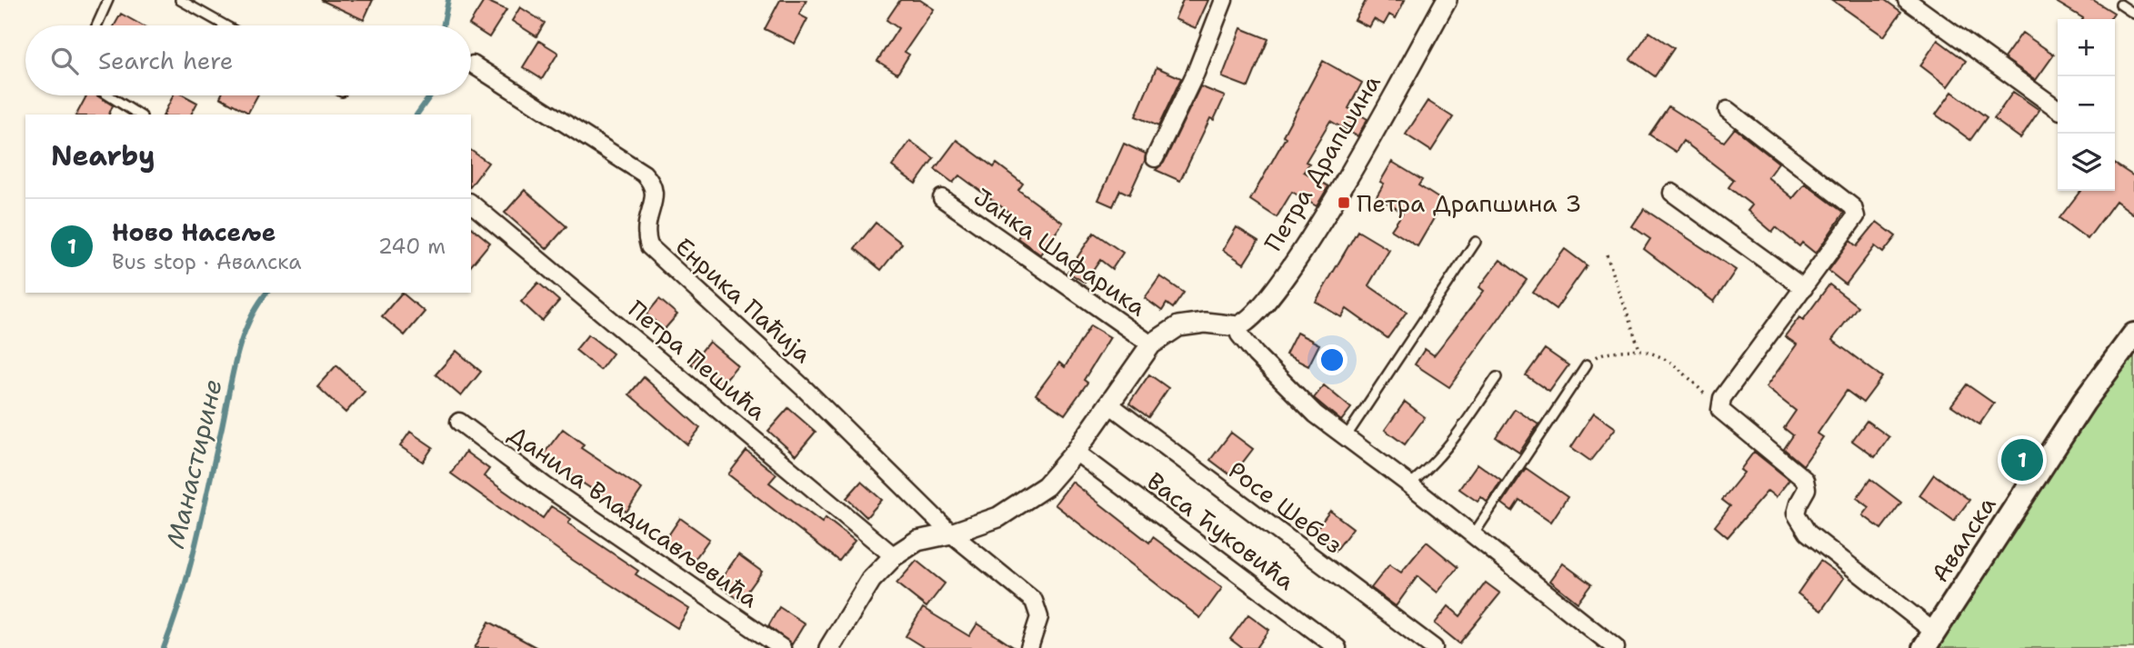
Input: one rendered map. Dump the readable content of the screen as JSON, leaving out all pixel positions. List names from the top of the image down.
{
  "streets": {
    "main road": ["Авалска"],
    "street": [
      "Петра Драпшина",
      "Јанка Шафарика",
      "Енрика Паћија",
      "Петра Пешића",
      "Росе Шебез",
      "Данила Владисављевића",
      "Васа Ћуковића"
    ]
  },
  "water": ["Манастирине"],
  "places": {
    "transit": ["Петра Драпшина 3"]
  },
  "page": {
    "map_buttons": ["+", "−"],
    "search": "Search here",
    "heading": "Nearby",
    "list": [
      {
        "mark": "1",
        "name": "Ново Насеље",
        "note": "Bus stop · Авалска",
        "value": "240 m"
      }
    ],
    "pins": "1"
  }
}
